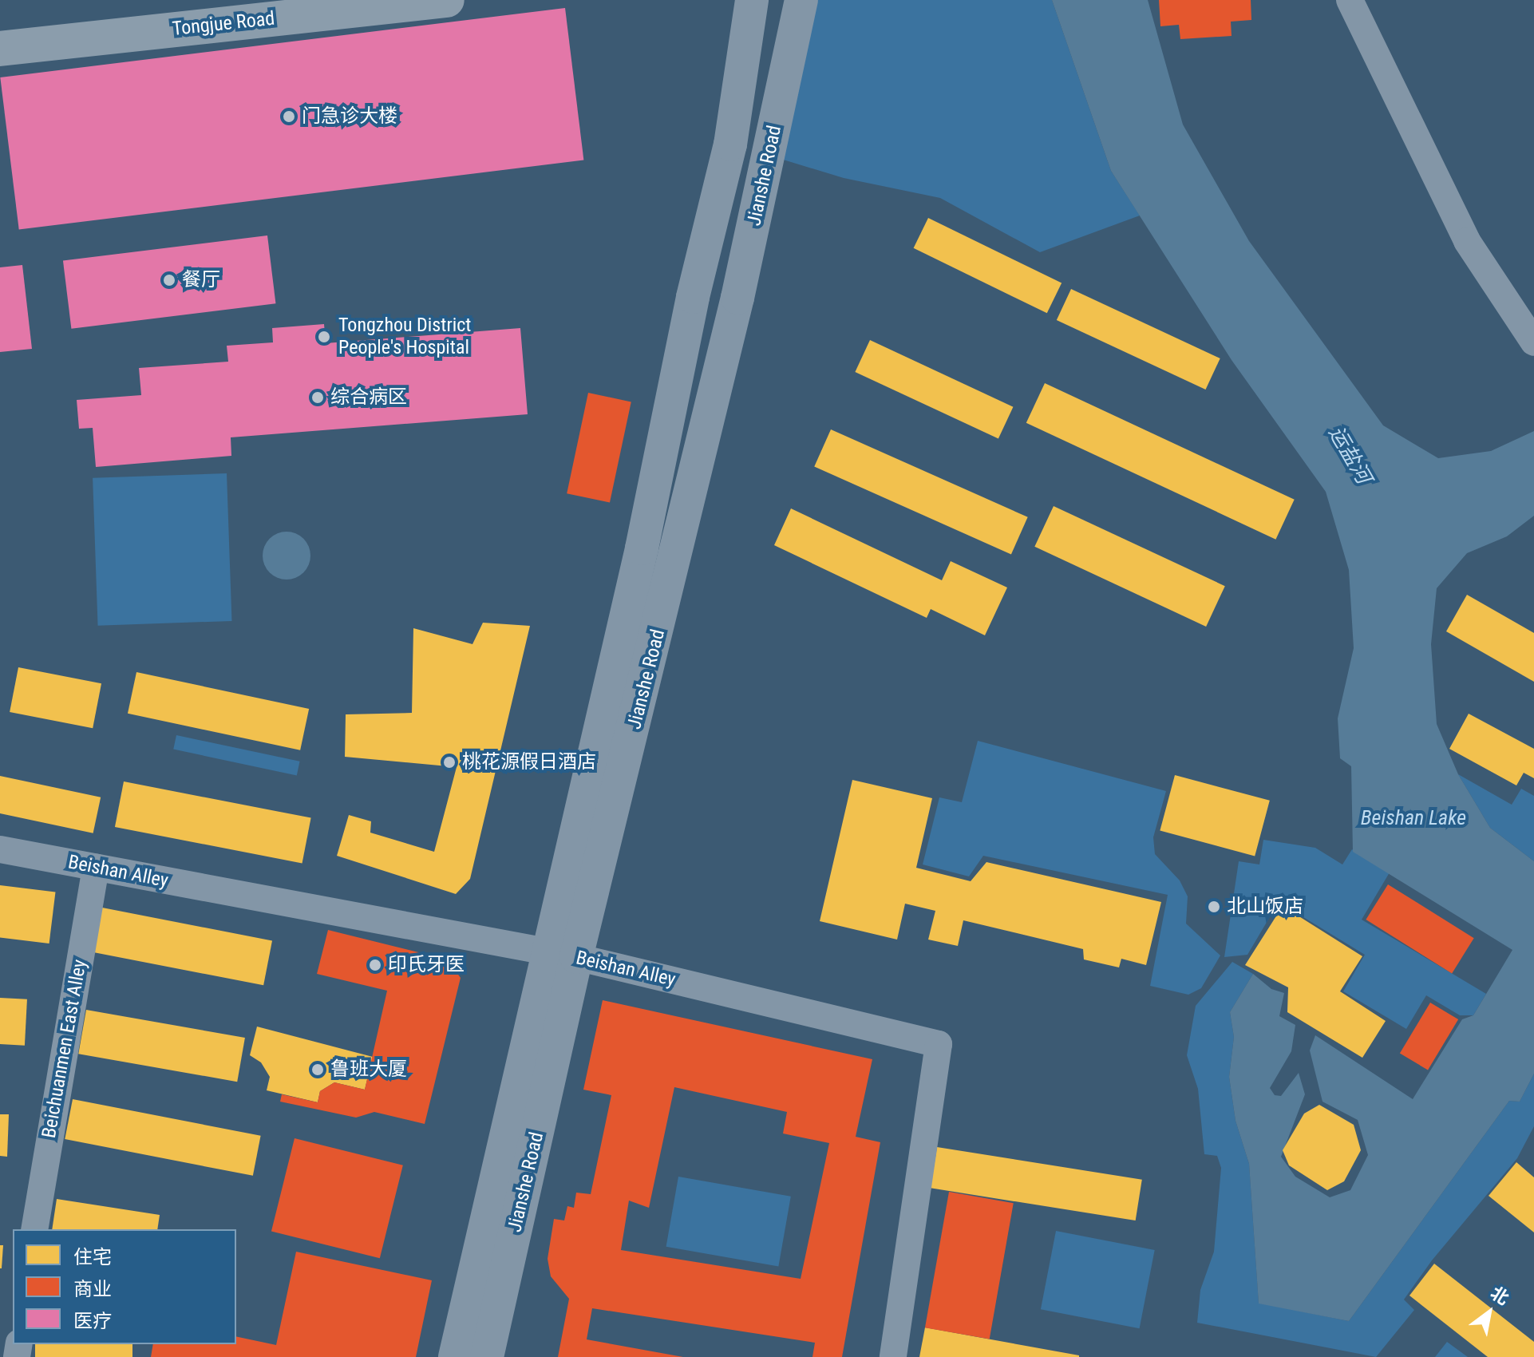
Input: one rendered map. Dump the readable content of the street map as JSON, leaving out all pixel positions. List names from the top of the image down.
{
  "streets": {
    "main road": ["Tongjue Road"],
    "street": ["Jianshe Road", "Beishan Alley", "Beichuanmen East Alley"]
  },
  "crossings": [
    ["Jianshe Road", "Beishan Alley"],
    ["Beishan Alley", "Beichuanmen East Alley"]
  ],
  "water": ["运盐河", "Beishan Lake"],
  "places": [
    "门急诊大楼",
    "餐厅",
    "Tongzhou District People's Hospital",
    "综合病区",
    "桃花源假日酒店",
    "北山饭店",
    "印氏牙医",
    "鲁班大厦"
  ],
  "legend": ["住宅", "商业", "医疗"],
  "north": "top right"
}
